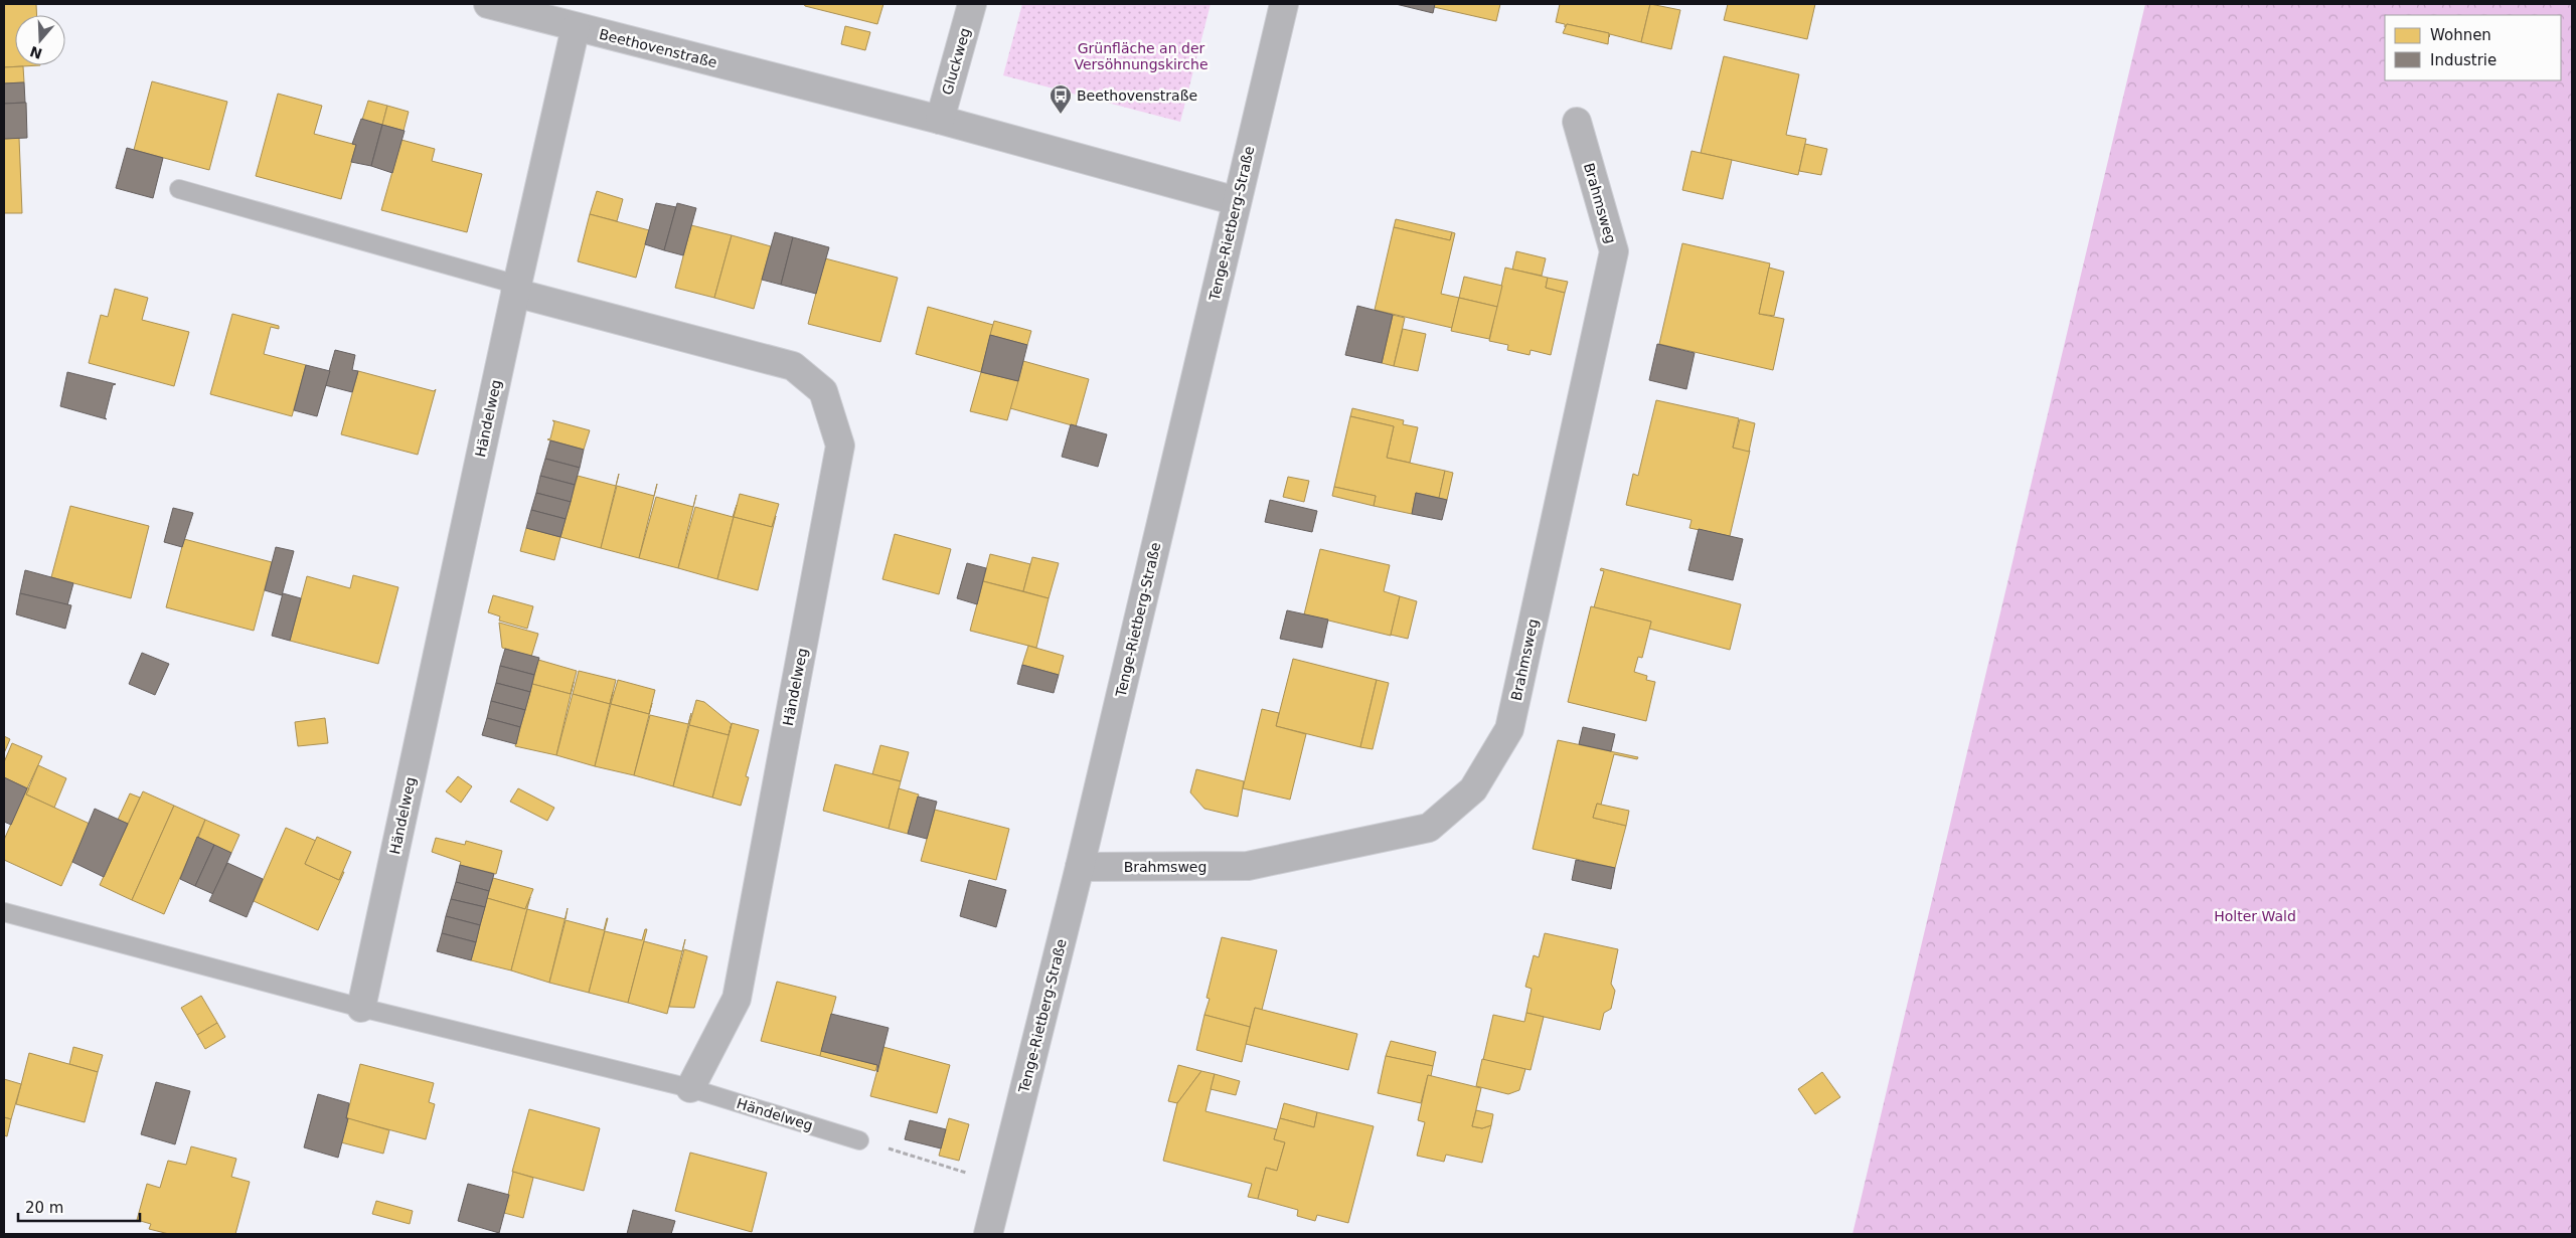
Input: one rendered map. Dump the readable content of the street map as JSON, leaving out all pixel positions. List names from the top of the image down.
{
  "streets": {
    "street": [
      "Beethovenstraße",
      "Gluckweg",
      "Brahmsweg",
      "Tenge-Rietberg-Straße",
      "Händelweg"
    ]
  },
  "crossings": [
    ["Beethovenstraße", "Gluckweg"],
    ["Beethovenstraße", "Tenge-Rietberg-Straße"],
    ["Beethovenstraße", "Händelweg"],
    ["Brahmsweg", "Tenge-Rietberg-Straße"]
  ],
  "parks": ["Grünfläche an der Versöhnungskirche", "Holter Wald"],
  "places": {
    "bus stop": ["Beethovenstraße"]
  },
  "legend": ["Wohnen", "Industrie"],
  "scale_bar": "20 m",
  "north": "bottom"
}
